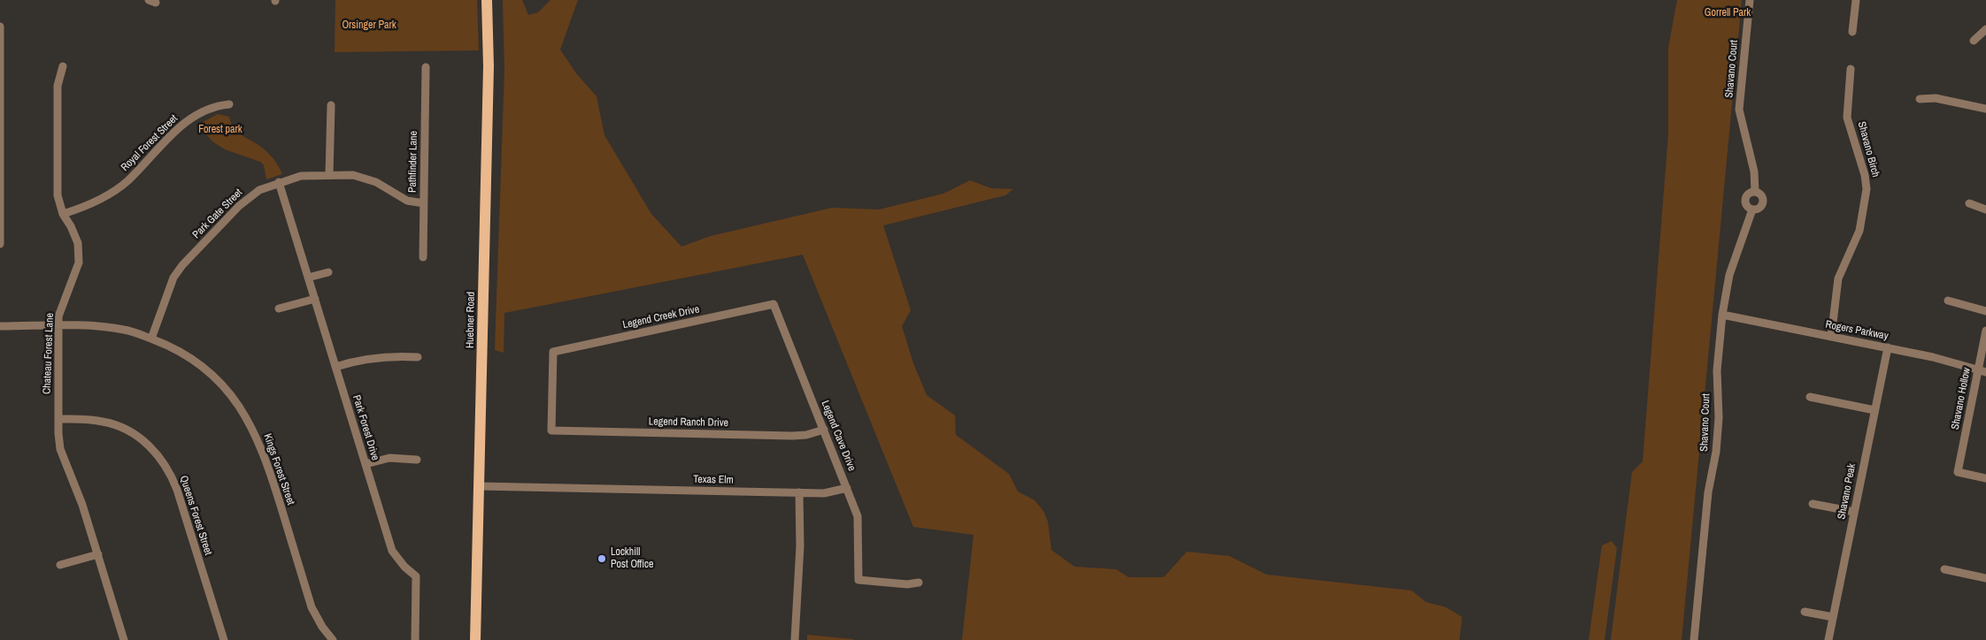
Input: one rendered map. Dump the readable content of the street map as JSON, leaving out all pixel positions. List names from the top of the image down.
{
  "streets": {
    "main road": ["Huebner Road"],
    "street": [
      "Shavano Court",
      "Royal Forest Street",
      "Shavano Birch",
      "Pathfinder Lane",
      "Park Gate Street",
      "Legend Creek Drive",
      "Rogers Parkway",
      "Chateau Forest Lane",
      "Shavano Hollow",
      "Legend Ranch Drive",
      "Park Forest Drive",
      "Legend Cave Drive",
      "Kings Forest Street",
      "Texas Elm",
      "Shavano Peak",
      "Queens Forest Street"
    ]
  },
  "crossings": [
    ["Shavano Court", "Rogers Parkway"],
    ["Royal Forest Street", "Chateau Forest Lane"],
    ["Shavano Birch", "Rogers Parkway"],
    ["Pathfinder Lane", "Park Gate Street"],
    ["Park Gate Street", "Park Forest Drive"],
    ["Park Gate Street", "Kings Forest Street"],
    ["Legend Creek Drive", "Legend Ranch Drive"],
    ["Legend Creek Drive", "Legend Cave Drive"],
    ["Huebner Road", "Texas Elm"],
    ["Rogers Parkway", "Shavano Hollow"],
    ["Rogers Parkway", "Shavano Peak"],
    ["Chateau Forest Lane", "Kings Forest Street"],
    ["Chateau Forest Lane", "Queens Forest Street"],
    ["Legend Ranch Drive", "Legend Cave Drive"],
    ["Legend Cave Drive", "Texas Elm"]
  ],
  "parks": ["Gorrell Park", "Orsinger Park", "Forest park"],
  "places": ["Lockhill Post Office"]
}
